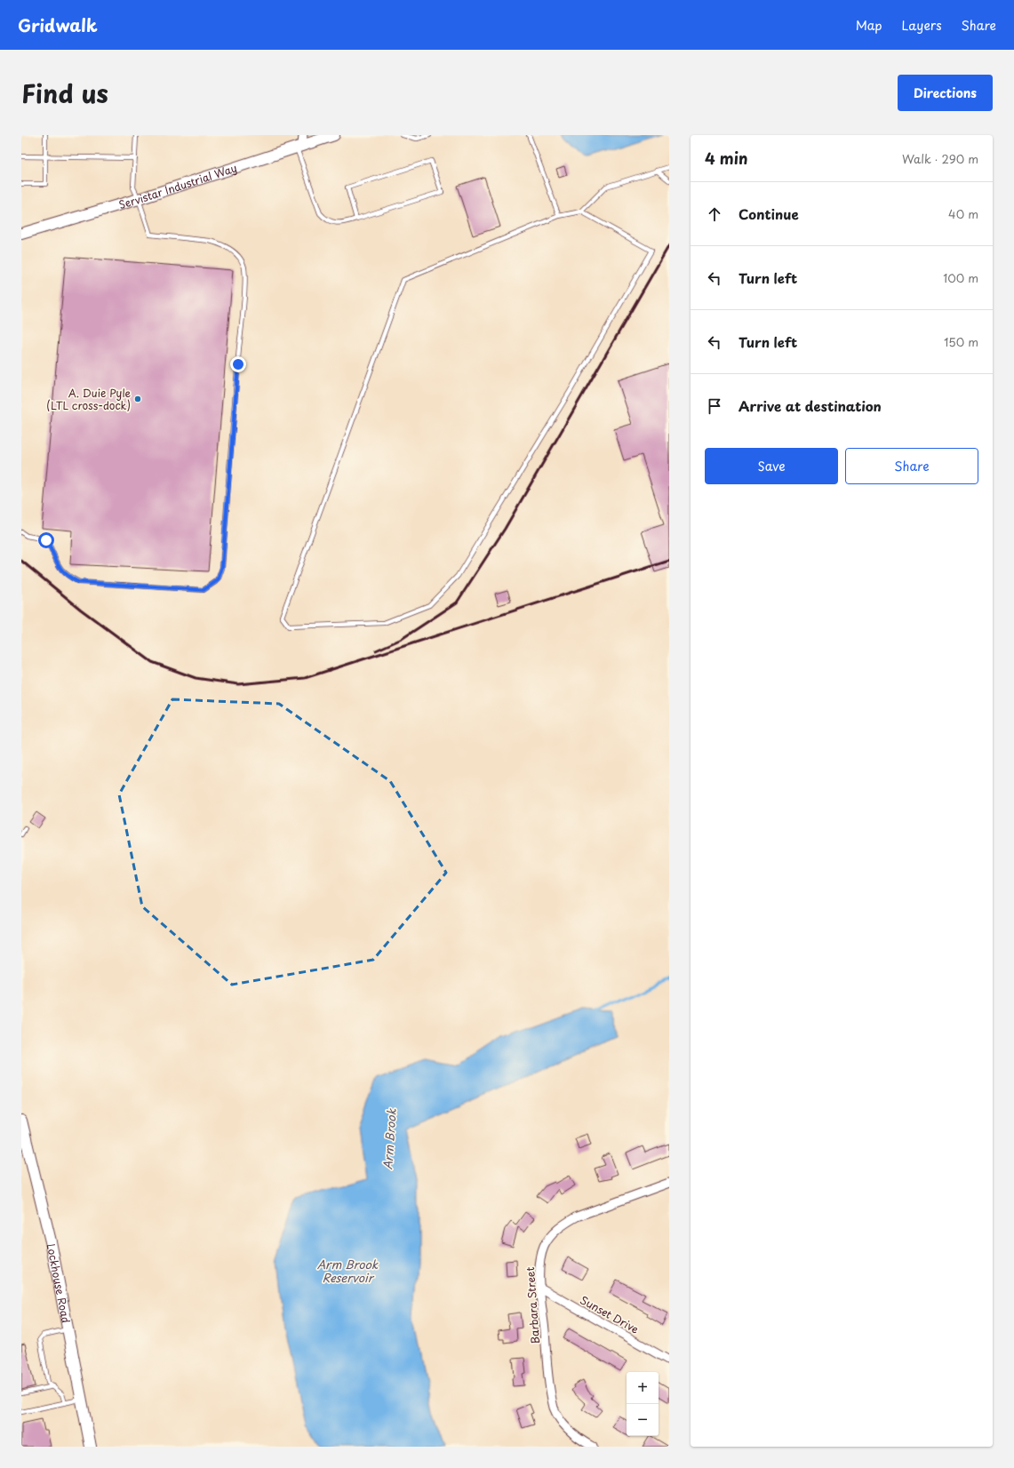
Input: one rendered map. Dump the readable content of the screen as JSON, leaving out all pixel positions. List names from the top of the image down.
{
  "streets": {
    "street": [
      "Servistar Industrial Way",
      "Lockhouse Road",
      "Barbara Street",
      "Sunset Drive"
    ]
  },
  "crossings": [
    ["Barbara Street", "Sunset Drive"]
  ],
  "water": ["Arm Brook", "Arm Brook Reservoir"],
  "places": ["A. Duie Pyle (LTL cross-dock)"],
  "page": {
    "header": "Gridwalk",
    "nav": ["Map", "Layers", "Share"],
    "title": "Find us",
    "buttons": [
      "Directions",
      ["Save", "Share"]
    ],
    "heading": ["4 min", "Walk · 290 m"],
    "list": [
      ["Continue", "40 m"],
      ["Turn left", "100 m"],
      ["Turn left", "150 m"],
      "Arrive at destination"
    ],
    "map_buttons": ["+", "−"]
  }
}
